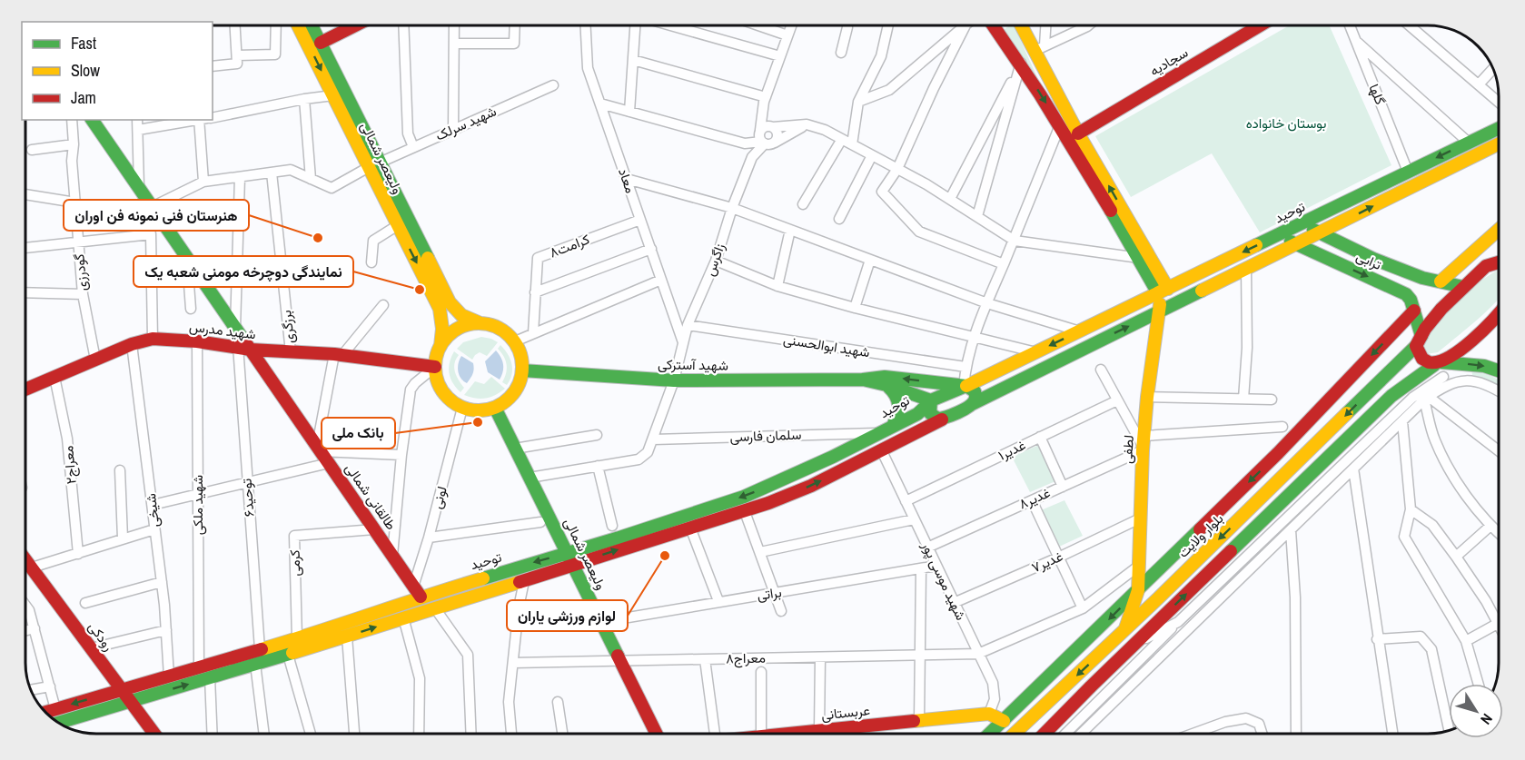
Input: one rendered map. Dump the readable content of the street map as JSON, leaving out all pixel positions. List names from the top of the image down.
{
  "streets": {
    "main road": [
      "سجادیه",
      "ولیعصر شمالی",
      "توحید",
      "ترابی",
      "شهید مدرس",
      "شهید آسترکی",
      "لطفی",
      "طالقانی شمالی",
      "بلوار ولایت",
      "رودکی",
      "عربستانی"
    ],
    "street": [
      "گلها",
      "شهید سرلک",
      "معاد",
      "کرامت۸",
      "زاگرس",
      "گودرزی",
      "برزگری",
      "شهید ابوالحسنی",
      "سلمان فارسی",
      "غدیر۱",
      "معراج۲",
      "توحید۶",
      "لونی",
      "غدیر۸",
      "شهید ملکی",
      "شیخی",
      "غدیر۷",
      "کرمی",
      "شهید موسی پور",
      "براتی",
      "معراج۸"
    ]
  },
  "crossings": [
    ["گلها", "توحید"],
    ["شهید سرلک", "ولیعصر شمالی"],
    ["ولیعصر شمالی", "توحید"],
    ["ولیعصر شمالی", "زاگرس"],
    ["ولیعصر شمالی", "شهید مدرس"],
    ["ولیعصر شمالی", "شهید آسترکی"],
    ["ولیعصر شمالی", "لونی"],
    ["ولیعصر شمالی", "براتی"],
    ["ولیعصر شمالی", "معراج۸"],
    ["معاد", "کرامت۸"],
    ["معاد", "زاگرس"],
    ["توحید", "ترابی"],
    ["توحید", "سلمان فارسی"],
    ["توحید", "لطفی"],
    ["توحید", "طالقانی شمالی"],
    ["توحید", "توحید۶"],
    ["توحید", "لونی"],
    ["توحید", "شهید ملکی"],
    ["توحید", "شیخی"],
    ["توحید", "کرمی"],
    ["توحید", "شهید موسی پور"],
    ["توحید", "رودکی"],
    ["زاگرس", "شهید ابوالحسنی"],
    ["زاگرس", "شهید آسترکی"],
    ["زاگرس", "سلمان فارسی"],
    ["ترابی", "بلوار ولایت"],
    ["گودرزی", "شهید مدرس"],
    ["برزگری", "شهید مدرس"],
    ["شهید مدرس", "شهید آسترکی"],
    ["شهید مدرس", "معراج۲"],
    ["شهید مدرس", "طالقانی شمالی"],
    ["شهید مدرس", "توحید۶"],
    ["شهید مدرس", "لونی"],
    ["شهید مدرس", "شهید ملکی"],
    ["شهید مدرس", "شیخی"],
    ["شهید آسترکی", "لونی"],
    ["لطفی", "غدیر۸"],
    ["لطفی", "غدیر۷"],
    ["غدیر۱", "شهید موسی پور"],
    ["طالقانی شمالی", "لونی"],
    ["طالقانی شمالی", "کرمی"],
    ["غدیر۸", "شهید موسی پور"],
    ["غدیر۷", "شهید موسی پور"],
    ["شهید موسی پور", "براتی"],
    ["شهید موسی پور", "معراج۸"],
    ["شهید موسی پور", "عربستانی"]
  ],
  "parks": ["بوستان خانواده"],
  "places": [
    "هنرستان فنی نمونه فن اوران",
    "نمایندگی دوچرخه مومنی شعبه یک",
    "بانک ملی",
    "لوازم ورزشی یاران"
  ],
  "legend": ["Fast", "Slow", "Jam"],
  "north": "bottom right"
}
